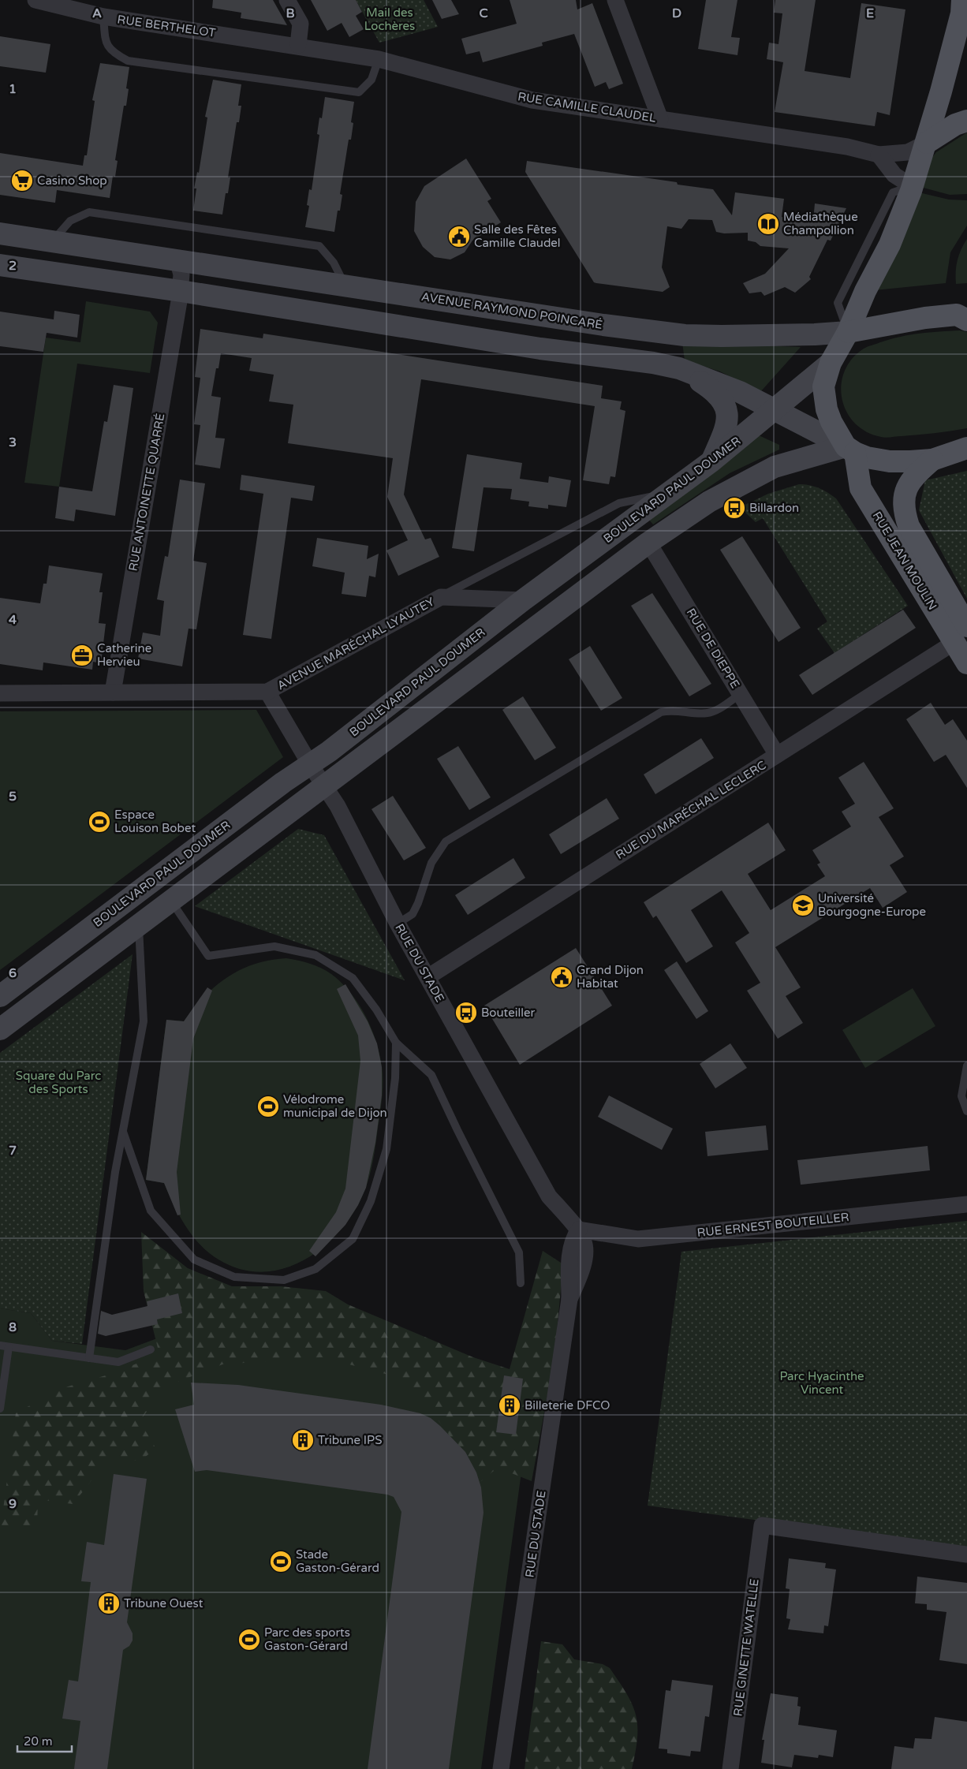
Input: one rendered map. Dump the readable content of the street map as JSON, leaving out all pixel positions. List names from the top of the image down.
{
  "streets": {
    "main road": ["AVENUE RAYMOND POINCARÉ", "BOULEVARD PAUL DOUMER", "RUE JEAN MOULIN"],
    "street": [
      "RUE BERTHELOT",
      "RUE CAMILLE CLAUDEL",
      "RUE ANTOINETTE QUARRÉ",
      "AVENUE MARÉCHAL LYAUTEY",
      "RUE DE DIEPPE",
      "RUE DU MARÉCHAL LECLERC",
      "RUE DU STADE",
      "RUE ERNEST BOUTEILLER",
      "RUE GINETTE WATELLE"
    ]
  },
  "crossings": [
    ["RUE BERTHELOT", "RUE CAMILLE CLAUDEL"],
    ["RUE CAMILLE CLAUDEL", "RUE JEAN MOULIN"],
    ["AVENUE RAYMOND POINCARÉ", "RUE JEAN MOULIN"],
    ["BOULEVARD PAUL DOUMER", "RUE JEAN MOULIN"],
    ["BOULEVARD PAUL DOUMER", "AVENUE MARÉCHAL LYAUTEY"],
    ["BOULEVARD PAUL DOUMER", "RUE DU STADE"],
    ["RUE ANTOINETTE QUARRÉ", "AVENUE MARÉCHAL LYAUTEY"],
    ["RUE JEAN MOULIN", "RUE DU MARÉCHAL LECLERC"],
    ["AVENUE MARÉCHAL LYAUTEY", "RUE DU STADE"],
    ["RUE DE DIEPPE", "RUE DU MARÉCHAL LECLERC"],
    ["RUE DU MARÉCHAL LECLERC", "RUE DU STADE"],
    ["RUE DU STADE", "RUE ERNEST BOUTEILLER"]
  ],
  "parks": ["Mail des Lochères", "Square du Parc des Sports", "Parc Hyacinthe Vincent"],
  "places": {
    "supermarket": ["Casino Shop"],
    "library": ["Médiathèque Champollion"],
    "public building": ["Salle des Fêtes Camille Claudel", "Grand Dijon Habitat"],
    "bus stop": ["Billardon", "Bouteiller"],
    "office": ["Catherine Hervieu"],
    "sports": [
      "Espace Louison Bobet",
      "Vélodrome municipal de Dijon",
      "Stade Gaston-Gérard",
      "Parc des sports Gaston-Gérard"
    ],
    "school or university": ["Université Bourgogne-Europe"],
    "building": ["Billeterie DFCO", "Tribune IPS", "Tribune Ouest"]
  },
  "scale_bar": "20 m",
  "grid": {
    "columns": [
      "A",
      "B",
      "C",
      "D",
      "E"
    ],
    "rows": [
      "1",
      "2",
      "3",
      "4",
      "5",
      "6",
      "7",
      "8",
      "9"
    ]
  }
}
